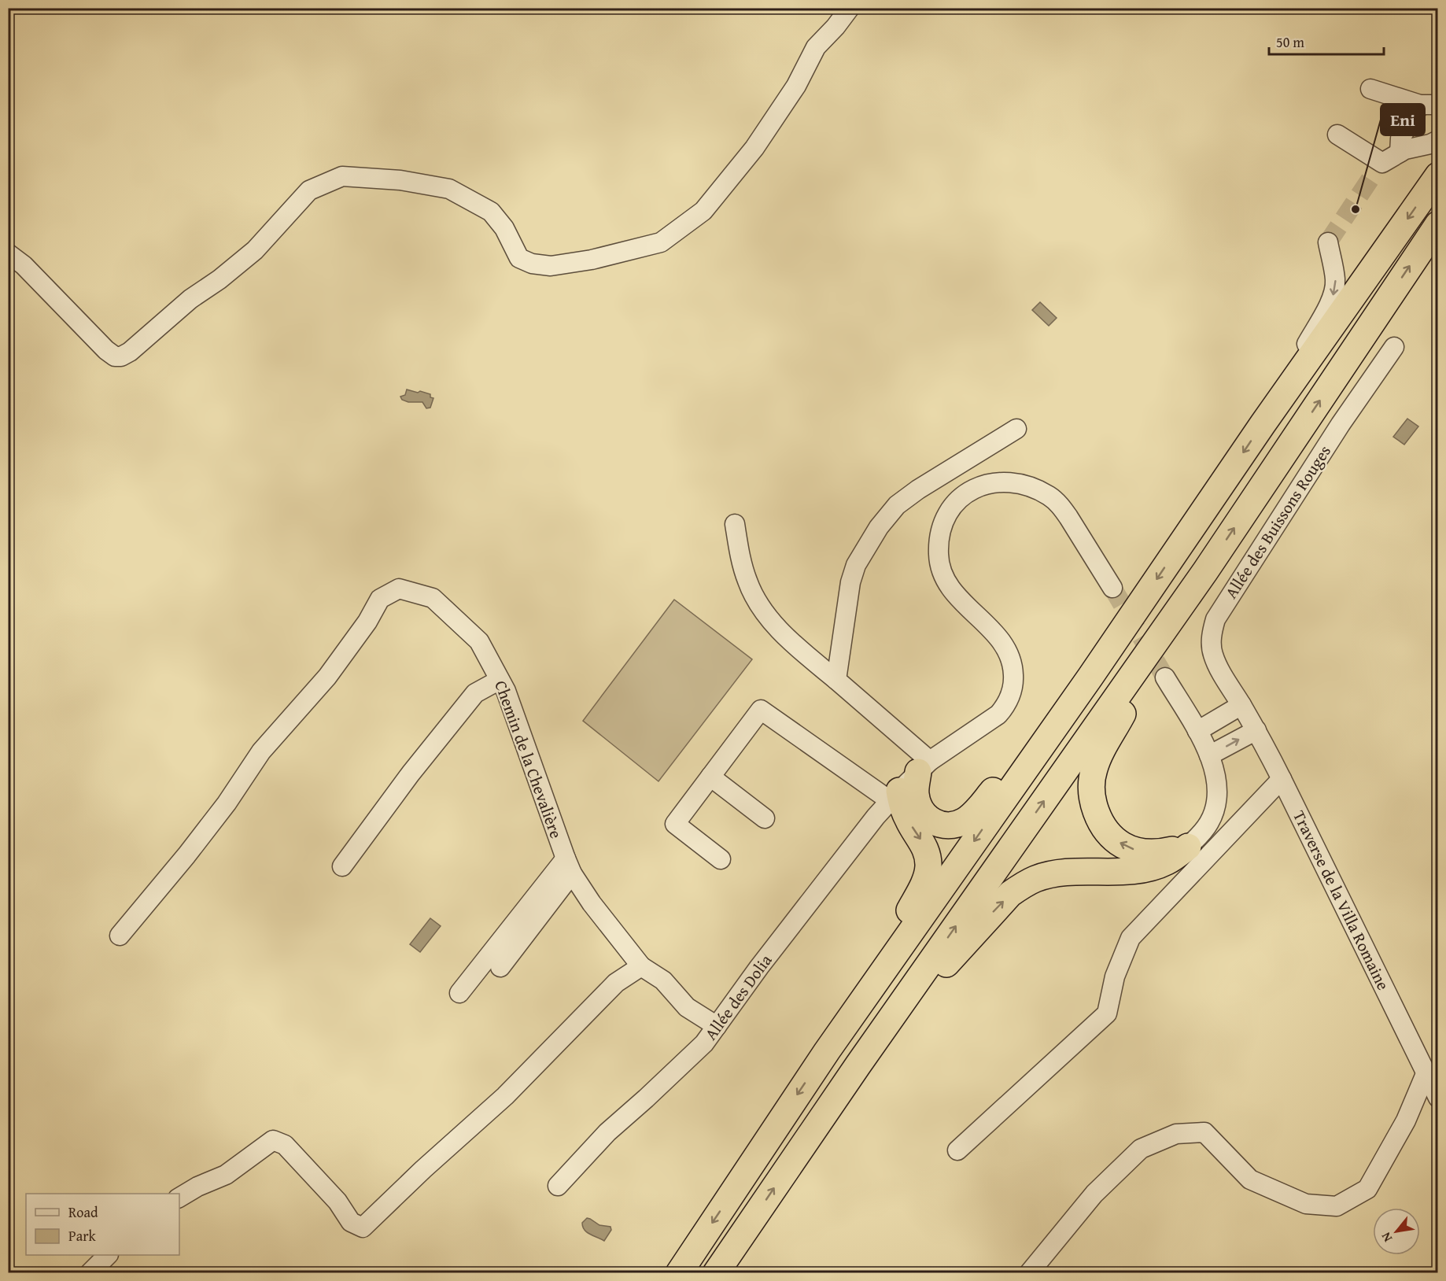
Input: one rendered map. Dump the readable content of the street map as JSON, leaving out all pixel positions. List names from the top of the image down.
{
  "streets": {
    "street": [
      "Allée des Buissons Rouges",
      "Chemin de la Chevalière",
      "Traverse de la Villa Romaine",
      "Allée des Dolia"
    ]
  },
  "crossings": [
    ["Allée des Buissons Rouges", "Traverse de la Villa Romaine"],
    ["Chemin de la Chevalière", "Allée des Dolia"]
  ],
  "places": ["Eni"],
  "legend": ["Road", "Park"],
  "scale_bar": "50 m",
  "north": "bottom left"
}
